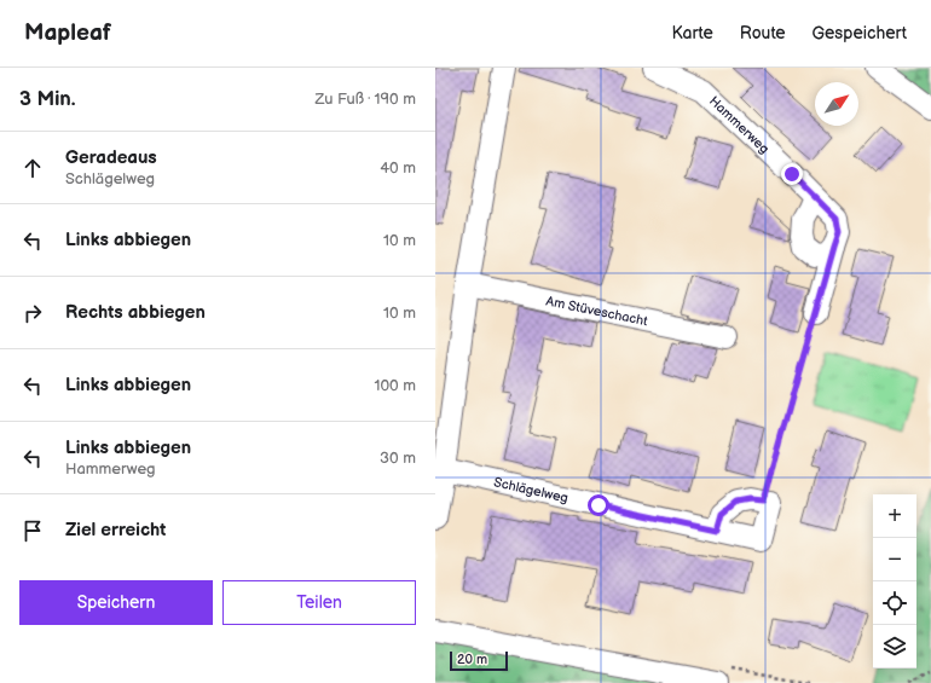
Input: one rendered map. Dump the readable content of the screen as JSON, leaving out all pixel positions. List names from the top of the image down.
{
  "streets": {
    "street": ["Hammerweg", "Am Stüveschacht", "Schlägelweg"]
  },
  "scale_bar": "20 m",
  "north": "top right",
  "page": {
    "header": "Mapleaf",
    "nav": ["Karte", "Route", "Gespeichert"],
    "heading": ["3 Min.", "Zu Fuß · 190 m"],
    "list": [
      ["Geradeaus", "Schlägelweg", "40 m"],
      ["Links abbiegen", "10 m"],
      ["Rechts abbiegen", "10 m"],
      ["Links abbiegen", "100 m"],
      ["Links abbiegen", "Hammerweg", "30 m"],
      "Ziel erreicht"
    ],
    "map_buttons": ["+", "−"],
    "buttons": ["Speichern", "Teilen"],
    "scale": "20 m"
  }
}
